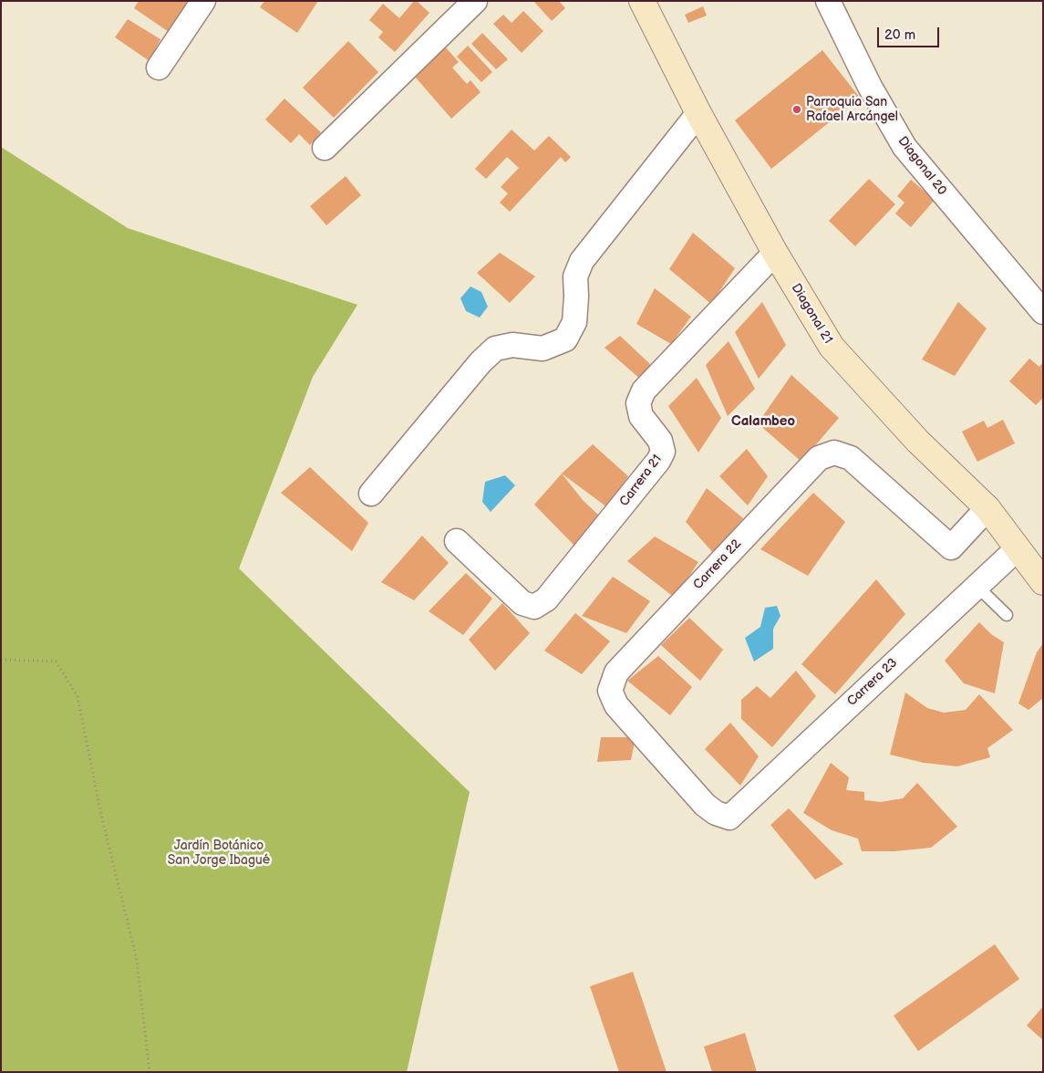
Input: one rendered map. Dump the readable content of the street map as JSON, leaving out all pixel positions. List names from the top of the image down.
{
  "streets": {
    "street": [
      "Diagonal 20",
      "Diagonal 21",
      "Carrera 21",
      "Carrera 22",
      "Carrera 23"
    ]
  },
  "crossings": [
    ["Diagonal 21", "Carrera 21"],
    ["Diagonal 21", "Carrera 22"],
    ["Diagonal 21", "Carrera 23"],
    ["Carrera 22", "Carrera 23"]
  ],
  "districts": ["Calambeo"],
  "parks": ["Jardín Botánico San Jorge Ibagué"],
  "places": ["Parroquia San Rafael Arcángel"],
  "scale_bar": "20 m"
}
